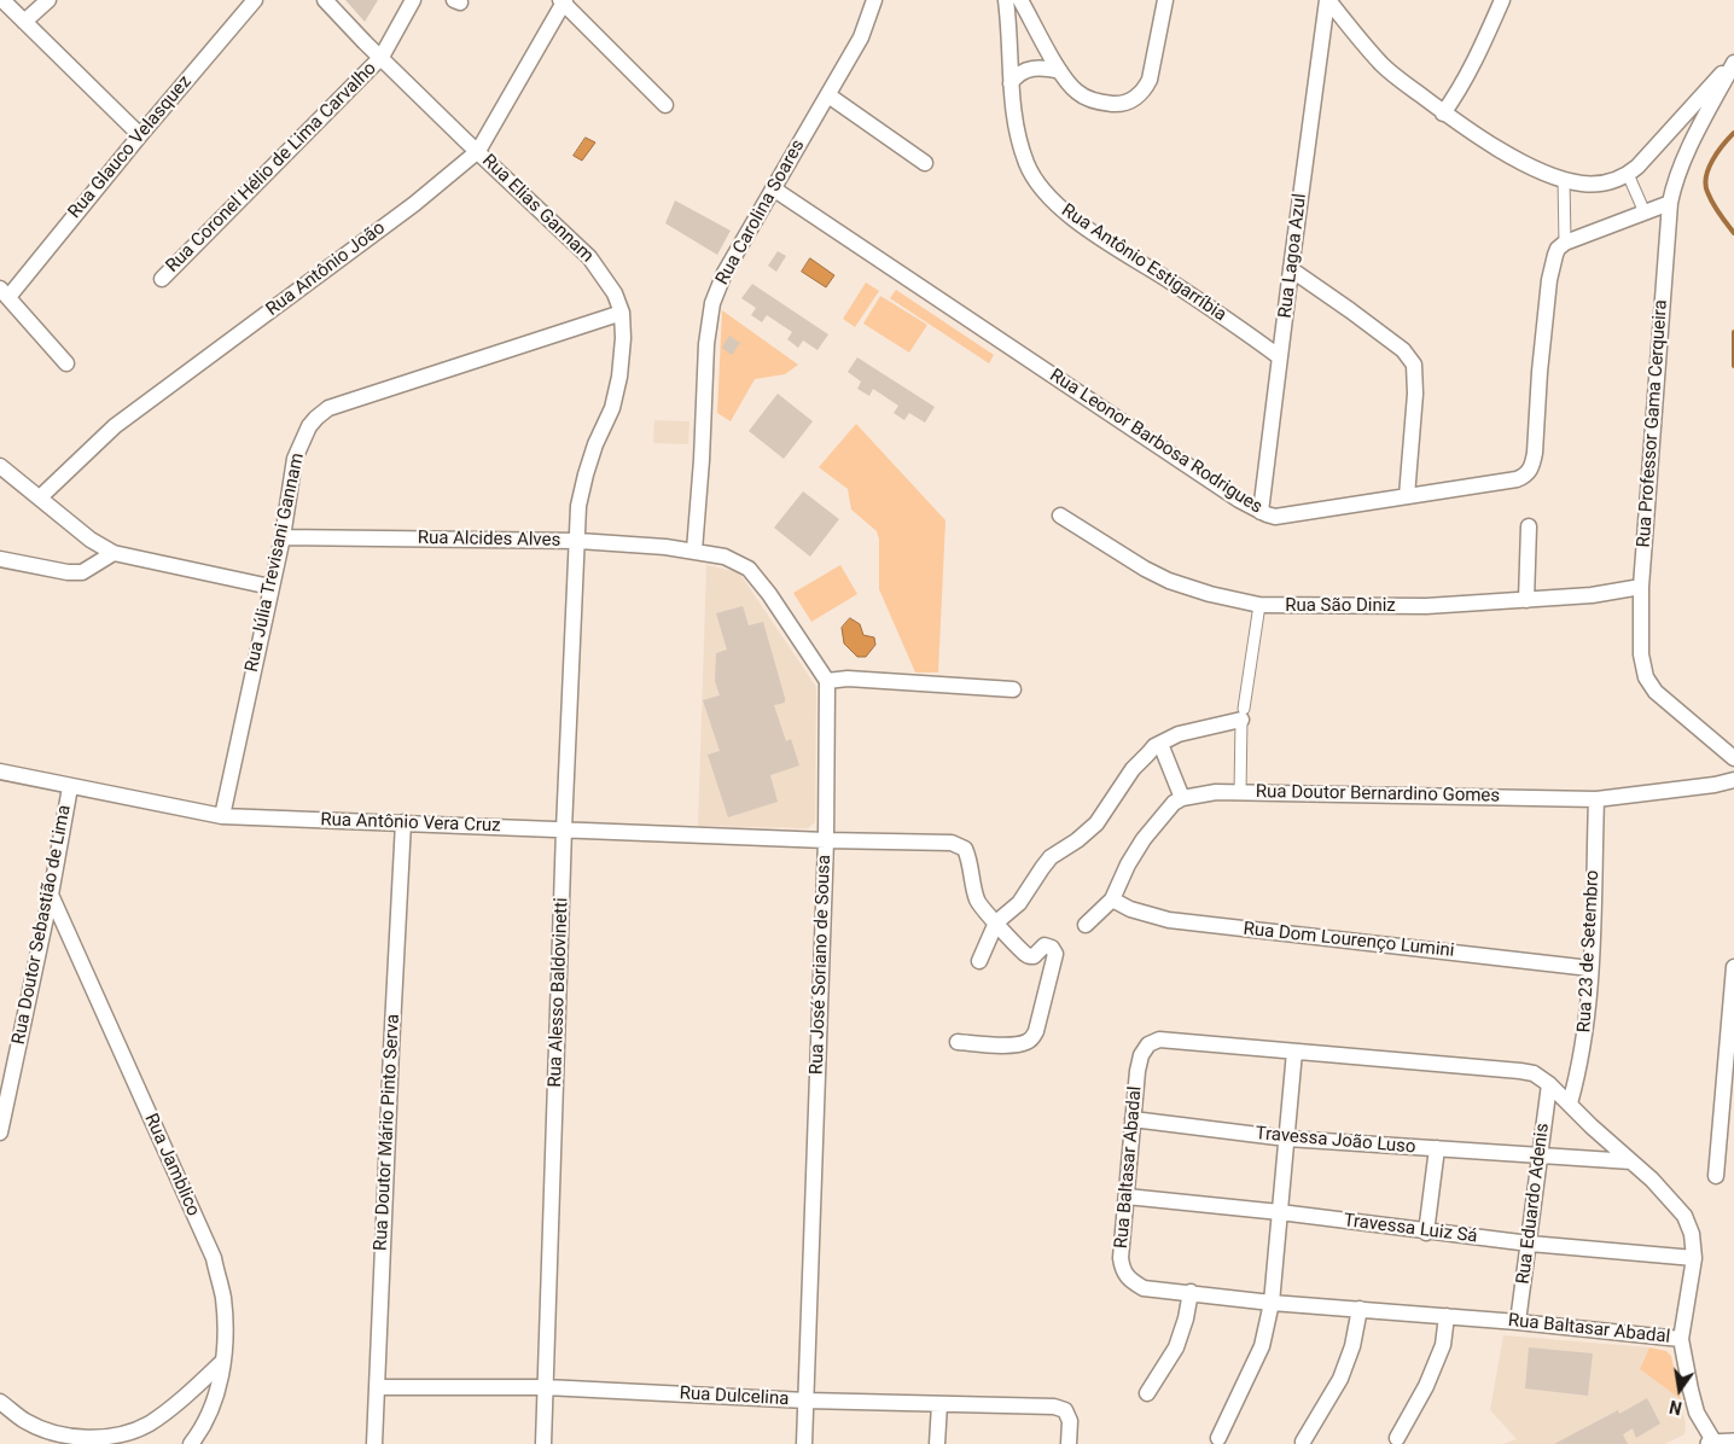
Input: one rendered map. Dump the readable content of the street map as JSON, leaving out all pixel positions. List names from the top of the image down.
{
  "streets": {
    "street": [
      "Rua Glauco Velasquez",
      "Rua Coronel Hélio de Lima Carvalho",
      "Rua Elias Gannam",
      "Rua Carolina Soares",
      "Rua Lagoa Azul",
      "Rua Antônio Estigarríbia",
      "Rua Antônio João",
      "Rua Professor Gama Cerqueira",
      "Rua Leonor Barbosa Rodrigues",
      "Rua Alcides Alves",
      "Rua Júlia Trevisani Gannam",
      "Rua São Diniz",
      "Rua Doutor Bernardino Gomes",
      "Rua Antônio Vera Cruz",
      "Rua Doutor Sebastião de Lima",
      "Rua Dom Lourenço Lumini",
      "Rua 23 de Setembro",
      "Rua José Soriano de Sousa",
      "Rua Alesso Baldovinetti",
      "Rua Doutor Mário Pinto Serva",
      "Travessa João Luso",
      "Rua Jamblico",
      "Rua Baltasar Abadal",
      "Rua Eduardo Adenis",
      "Travessa Luiz Sá",
      "Rua Dulcelina"
    ]
  },
  "crossings": [
    ["Rua Coronel Hélio de Lima Carvalho", "Rua Elias Gannam"],
    ["Rua Elias Gannam", "Rua Antônio João"],
    ["Rua Elias Gannam", "Rua Alcides Alves"],
    ["Rua Elias Gannam", "Rua Júlia Trevisani Gannam"],
    ["Rua Elias Gannam", "Rua Alesso Baldovinetti"],
    ["Rua Carolina Soares", "Rua Leonor Barbosa Rodrigues"],
    ["Rua Carolina Soares", "Rua Alcides Alves"],
    ["Rua Lagoa Azul", "Rua Antônio Estigarríbia"],
    ["Rua Lagoa Azul", "Rua Leonor Barbosa Rodrigues"],
    ["Rua Professor Gama Cerqueira", "Rua São Diniz"],
    ["Rua Alcides Alves", "Rua Júlia Trevisani Gannam"],
    ["Rua Alcides Alves", "Rua Alesso Baldovinetti"],
    ["Rua Júlia Trevisani Gannam", "Rua Antônio Vera Cruz"],
    ["Rua Doutor Bernardino Gomes", "Rua 23 de Setembro"],
    ["Rua Antônio Vera Cruz", "Rua Doutor Sebastião de Lima"],
    ["Rua Antônio Vera Cruz", "Rua José Soriano de Sousa"],
    ["Rua Antônio Vera Cruz", "Rua Alesso Baldovinetti"],
    ["Rua Antônio Vera Cruz", "Rua Doutor Mário Pinto Serva"],
    ["Rua Doutor Sebastião de Lima", "Rua Jamblico"],
    ["Rua Dom Lourenço Lumini", "Rua 23 de Setembro"],
    ["Rua 23 de Setembro", "Rua Baltasar Abadal"],
    ["Rua José Soriano de Sousa", "Rua Dulcelina"],
    ["Rua Alesso Baldovinetti", "Rua Dulcelina"],
    ["Rua Doutor Mário Pinto Serva", "Rua Dulcelina"],
    ["Travessa João Luso", "Rua Baltasar Abadal"],
    ["Travessa João Luso", "Rua Eduardo Adenis"],
    ["Rua Baltasar Abadal", "Rua Eduardo Adenis"],
    ["Rua Baltasar Abadal", "Travessa Luiz Sá"],
    ["Rua Eduardo Adenis", "Travessa Luiz Sá"]
  ],
  "north": "bottom"
}
